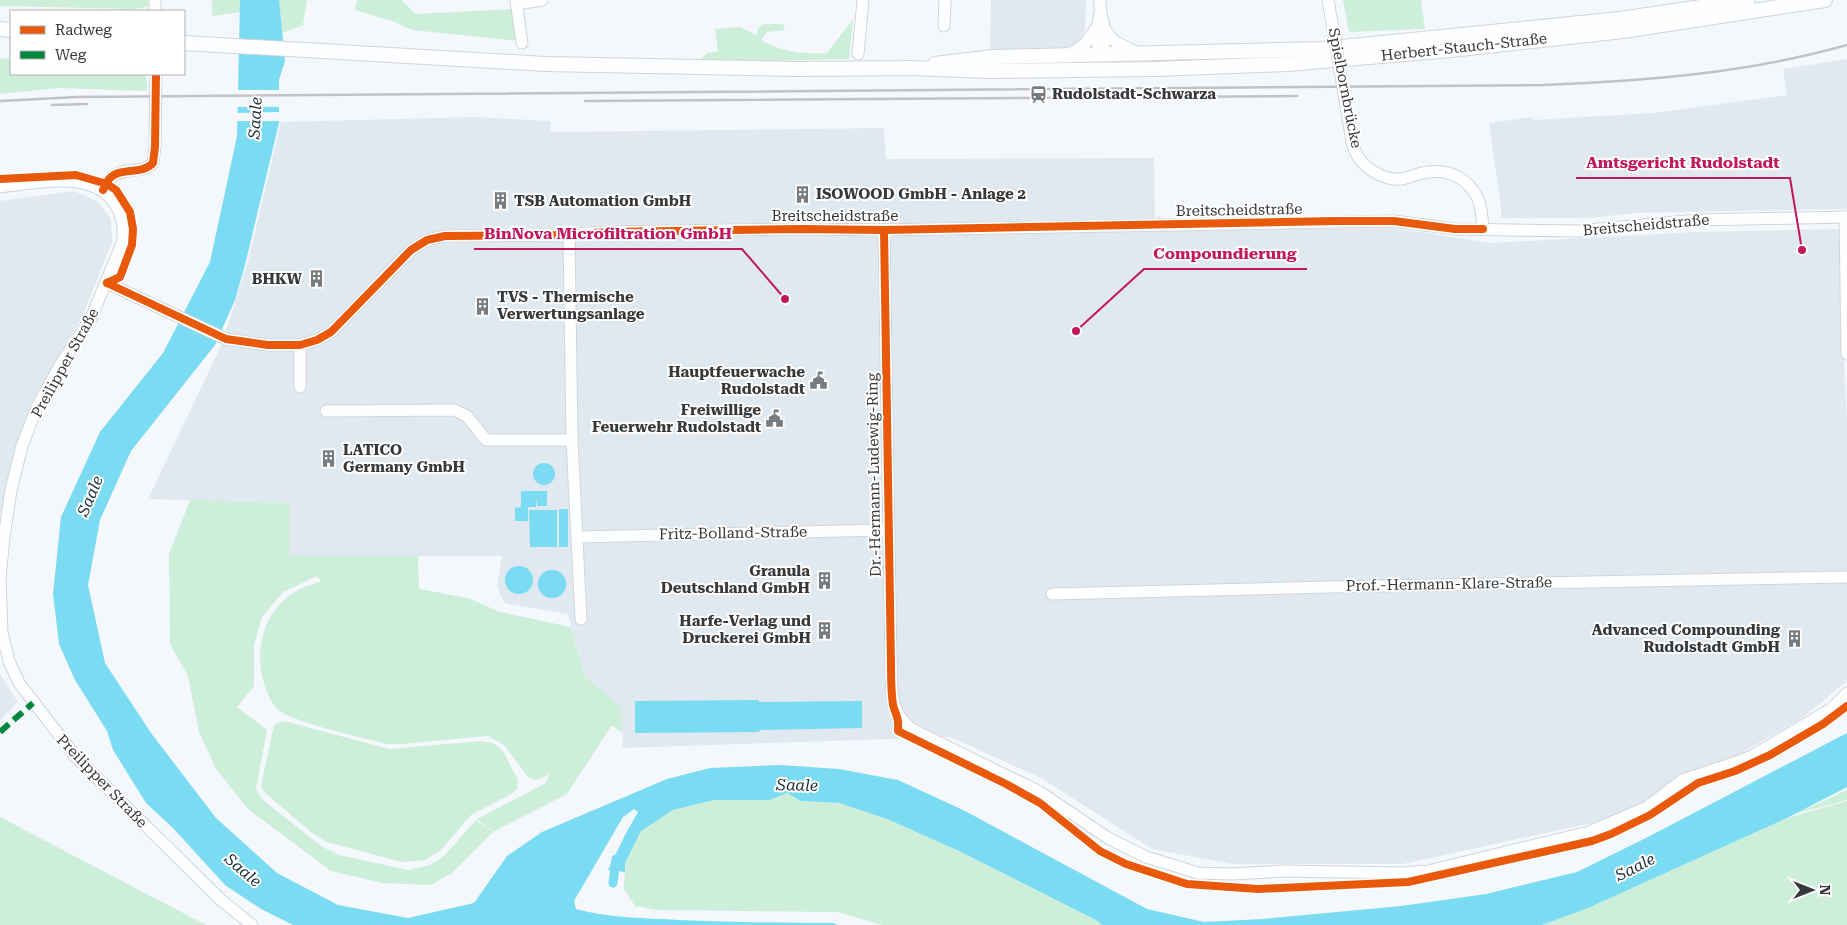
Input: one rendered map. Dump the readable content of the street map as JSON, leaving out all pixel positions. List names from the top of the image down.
{
  "streets": {
    "main road": ["Herbert-Stauch-Straße"],
    "street": [
      "Spielbornbrücke",
      "Breitscheidstraße",
      "Preilipper Straße",
      "Dr.-Hermann-Ludewig-Ring",
      "Fritz-Bolland-Straße",
      "Prof.-Hermann-Klare-Straße"
    ]
  },
  "crossings": [
    ["Spielbornbrücke", "Breitscheidstraße"],
    ["Breitscheidstraße", "Preilipper Straße"],
    ["Breitscheidstraße", "Dr.-Hermann-Ludewig-Ring"],
    ["Dr.-Hermann-Ludewig-Ring", "Fritz-Bolland-Straße"]
  ],
  "water": ["Saale"],
  "places": {
    "station": ["Rudolstadt-Schwarza"],
    "building": [
      "ISOWOOD GmbH - Anlage 2",
      "TSB Automation GmbH",
      "BHKW",
      "TVS - Thermische Verwertungsanlage",
      "LATICO Germany GmbH",
      "Granula Deutschland GmbH",
      "Harfe-Verlag und Druckerei GmbH",
      "Advanced Compounding Rudolstadt GmbH"
    ],
    "other": ["Amtsgericht Rudolstadt", "BinNova Microfiltration GmbH", "Compoundierung"],
    "public building": ["Hauptfeuerwache Rudolstadt", "Freiwillige Feuerwehr Rudolstadt"]
  },
  "legend": ["Radweg", "Weg"],
  "north": "right"
}
